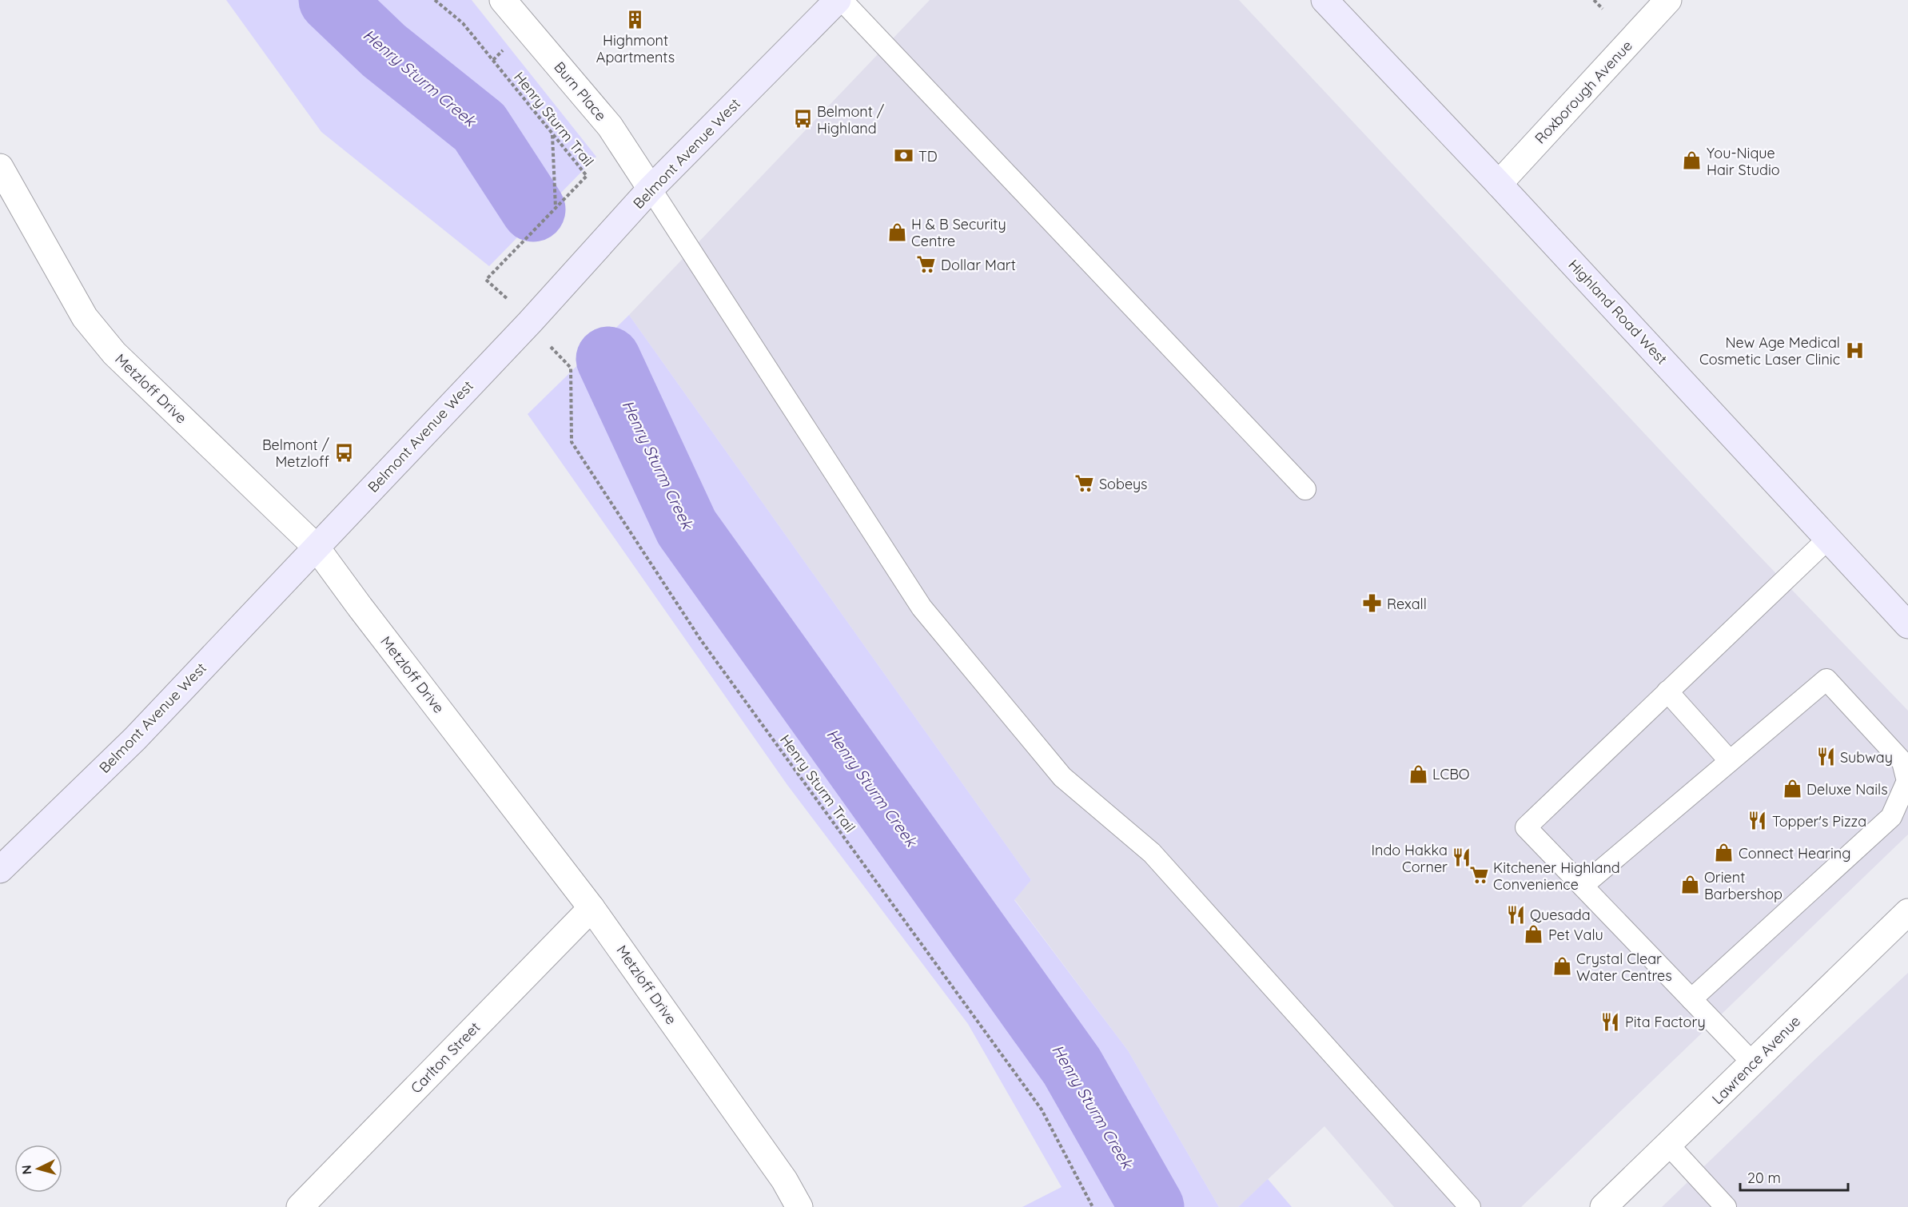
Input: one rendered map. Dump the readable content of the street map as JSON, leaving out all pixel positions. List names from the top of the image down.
{
  "streets": {
    "street": [
      "Burn Place",
      "Roxborough Avenue",
      "Belmont Avenue West",
      "Highland Road West",
      "Metzloff Drive",
      "Carlton Street",
      "Lawrence Avenue"
    ],
    "path": ["Henry Sturm Trail"]
  },
  "crossings": [
    ["Burn Place", "Belmont Avenue West"],
    ["Roxborough Avenue", "Highland Road West"],
    ["Belmont Avenue West", "Metzloff Drive"],
    ["Metzloff Drive", "Carlton Street"]
  ],
  "water": ["Henry Sturm Creek"],
  "places": {
    "building": ["Highmont Apartments"],
    "bus stop": ["Belmont / Highland", "Belmont / Metzloff"],
    "bank": ["TD"],
    "shop": [
      "You-Nique Hair Studio",
      "H & B Security Centre",
      "LCBO",
      "Deluxe Nails",
      "Connect Hearing",
      "Orient Barbershop",
      "Pet Valu",
      "Crystal Clear Water Centres"
    ],
    "supermarket": ["Dollar Mart", "Sobeys", "Kitchener Highland Convenience"],
    "hospital": ["New Age Medical Cosmetic Laser Clinic"],
    "pharmacy": ["Rexall"],
    "restaurant": [
      "Subway",
      "Topper's Pizza",
      "Indo Hakka Corner",
      "Quesada",
      "Pita Factory"
    ]
  },
  "scale_bar": "20 m",
  "north": "left"
}
